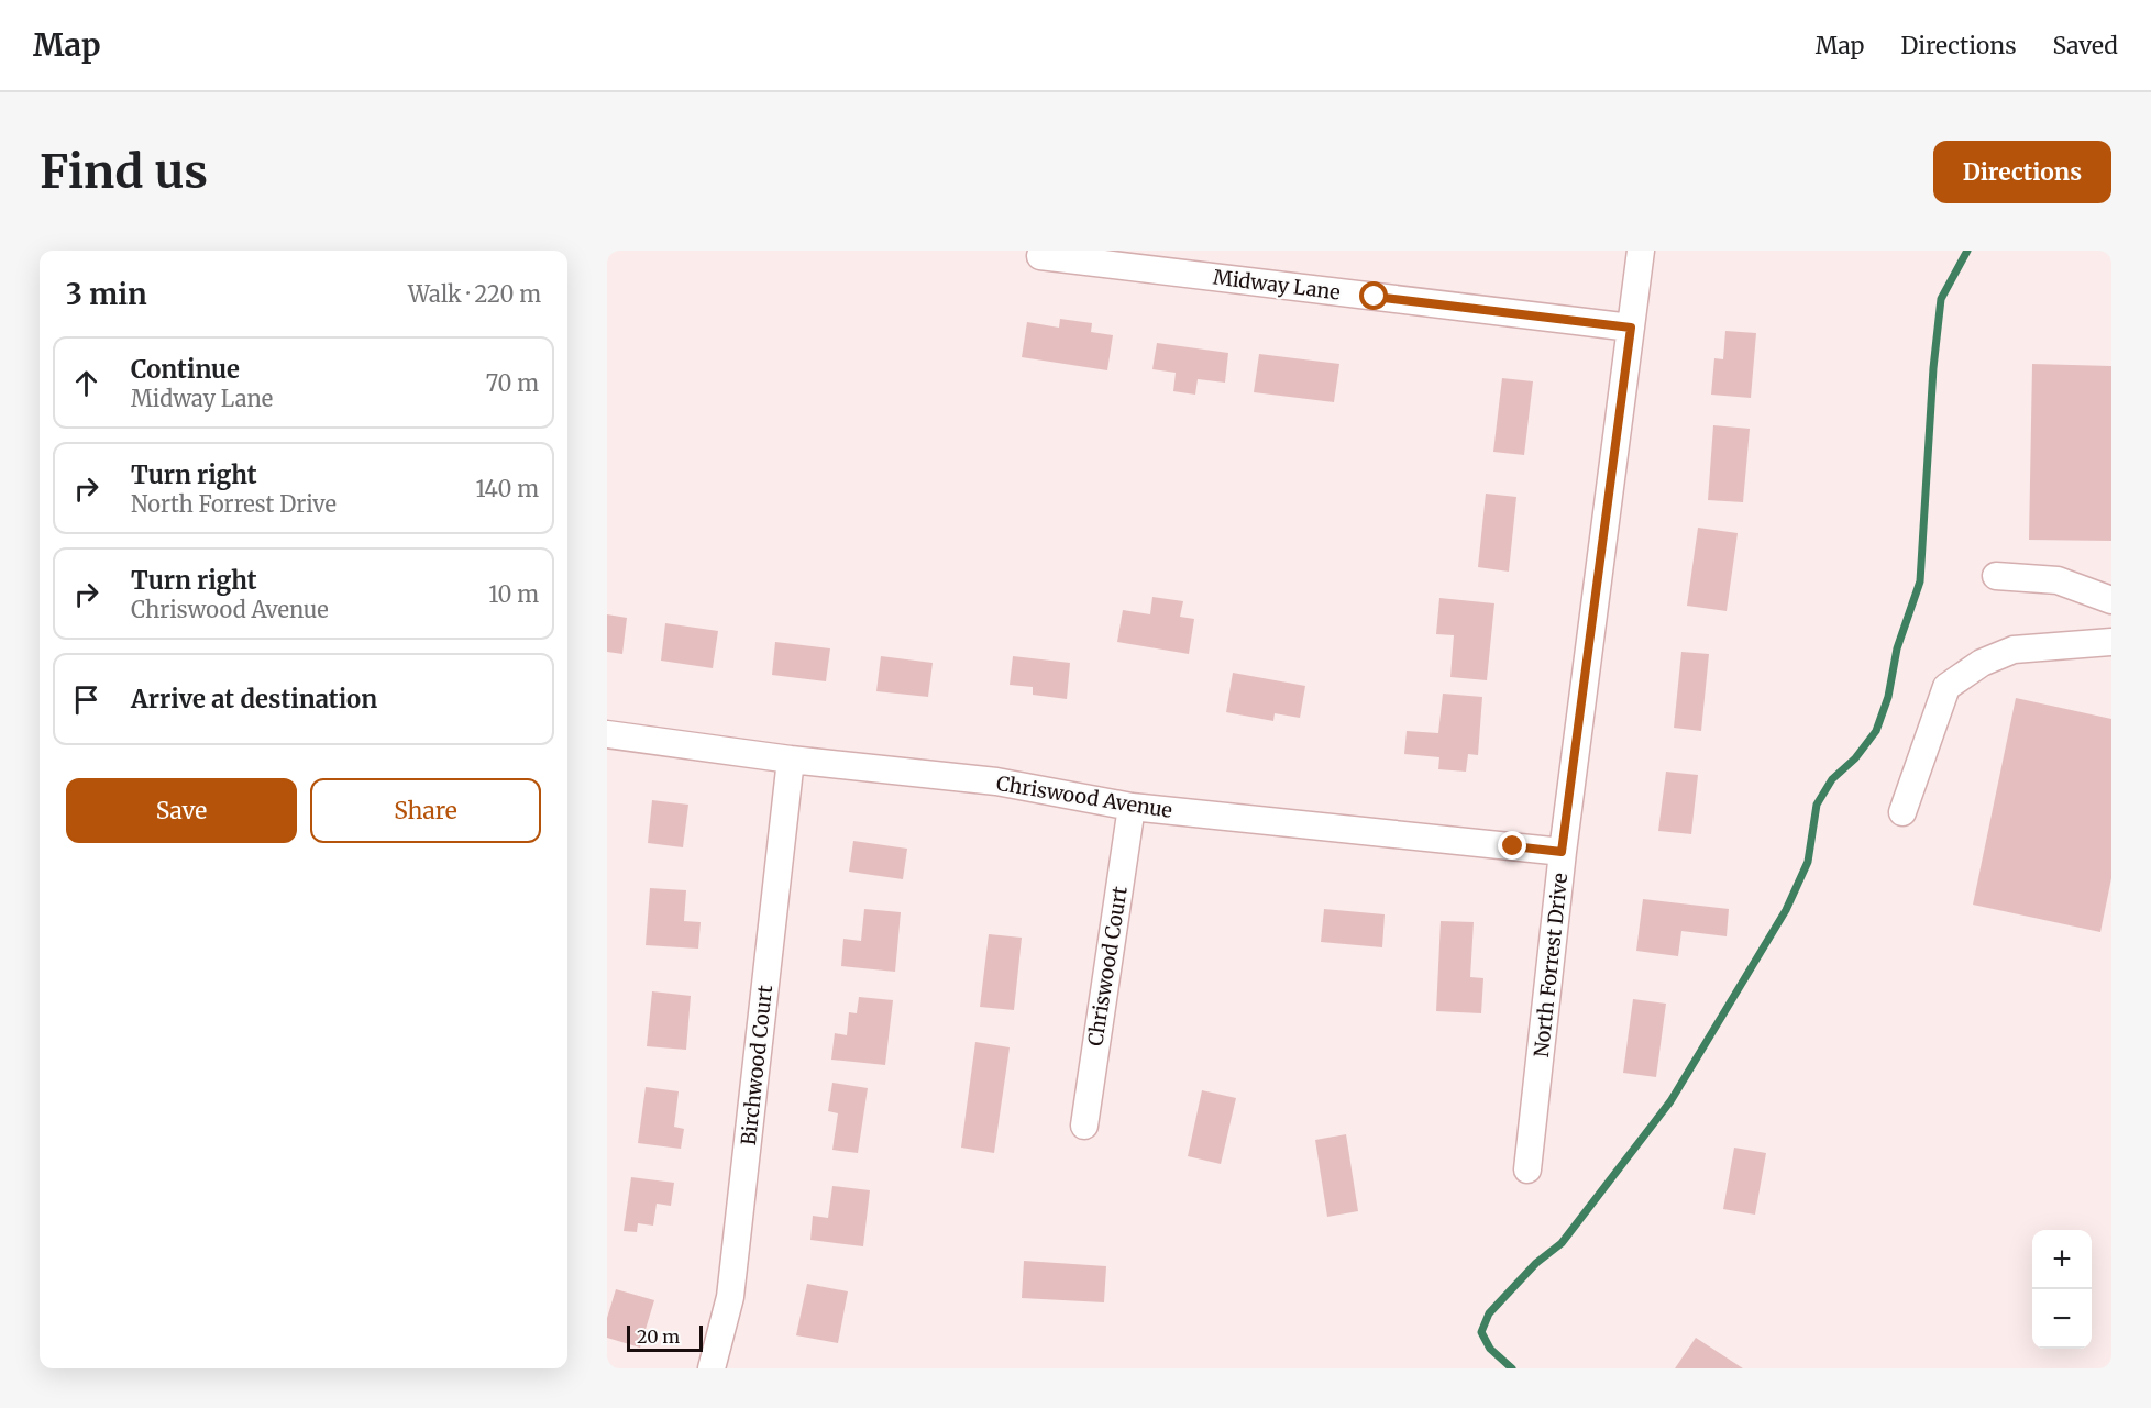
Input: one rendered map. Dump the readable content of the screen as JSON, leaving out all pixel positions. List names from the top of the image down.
{
  "streets": {
    "street": [
      "Midway Lane",
      "Chriswood Avenue",
      "North Forrest Drive",
      "Chriswood Court",
      "Birchwood Court"
    ]
  },
  "crossings": [
    ["Midway Lane", "North Forrest Drive"],
    ["Chriswood Avenue", "North Forrest Drive"],
    ["Chriswood Avenue", "Chriswood Court"],
    ["Chriswood Avenue", "Birchwood Court"]
  ],
  "scale_bar": "20 m",
  "page": {
    "header": "Map",
    "nav": ["Map", "Directions", "Saved"],
    "buttons": [
      "Directions",
      ["Save", "Share"]
    ],
    "title": "Find us",
    "heading": ["3 min", "Walk · 220 m"],
    "list": [
      ["Continue", "Midway Lane", "70 m"],
      ["Turn right", "North Forrest Drive", "140 m"],
      ["Turn right", "Chriswood Avenue", "10 m"],
      "Arrive at destination"
    ],
    "map_buttons": ["+", "−"],
    "scale": "20 m"
  }
}
